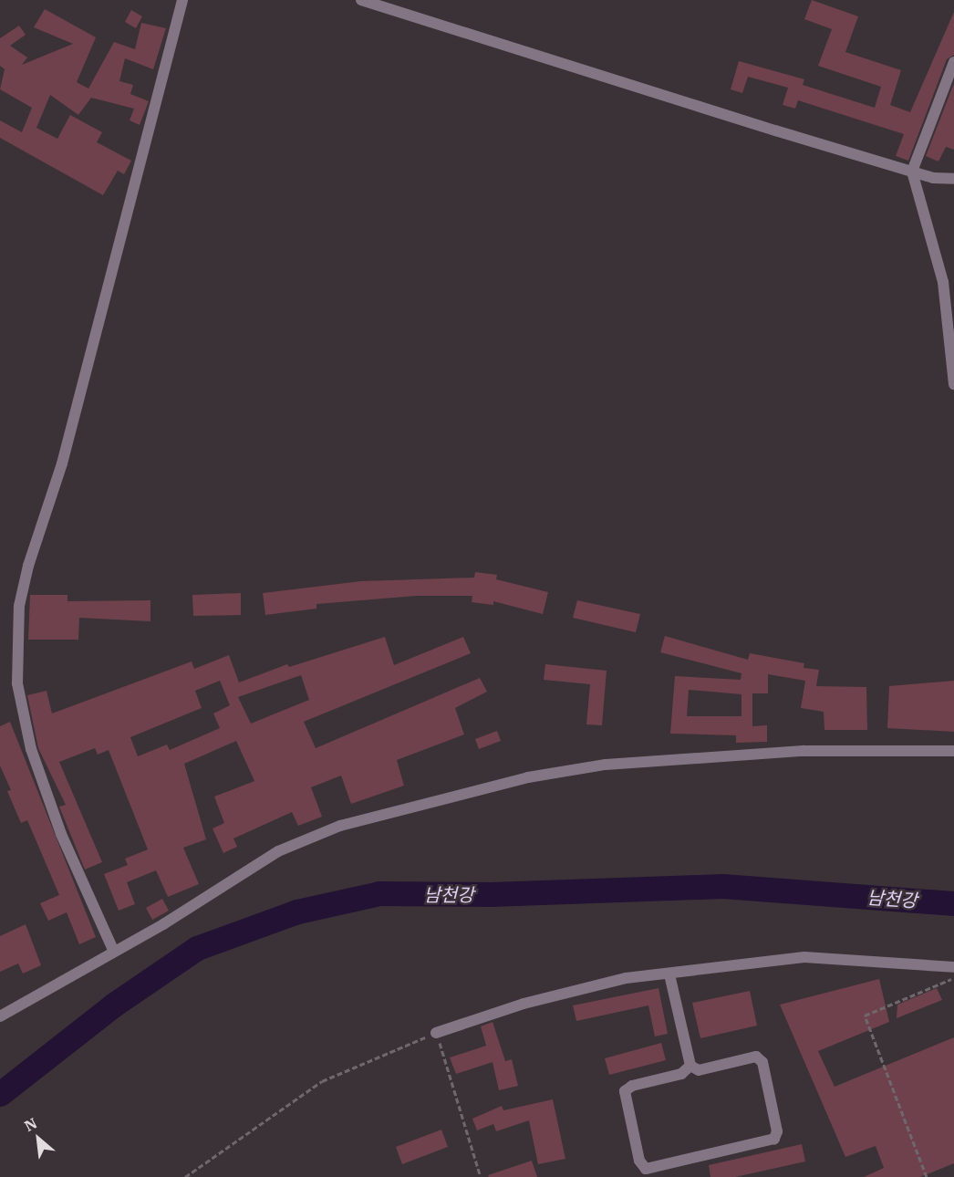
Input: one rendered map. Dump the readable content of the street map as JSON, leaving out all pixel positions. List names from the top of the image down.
{
  "water": ["남천강"],
  "north": "top left"
}
